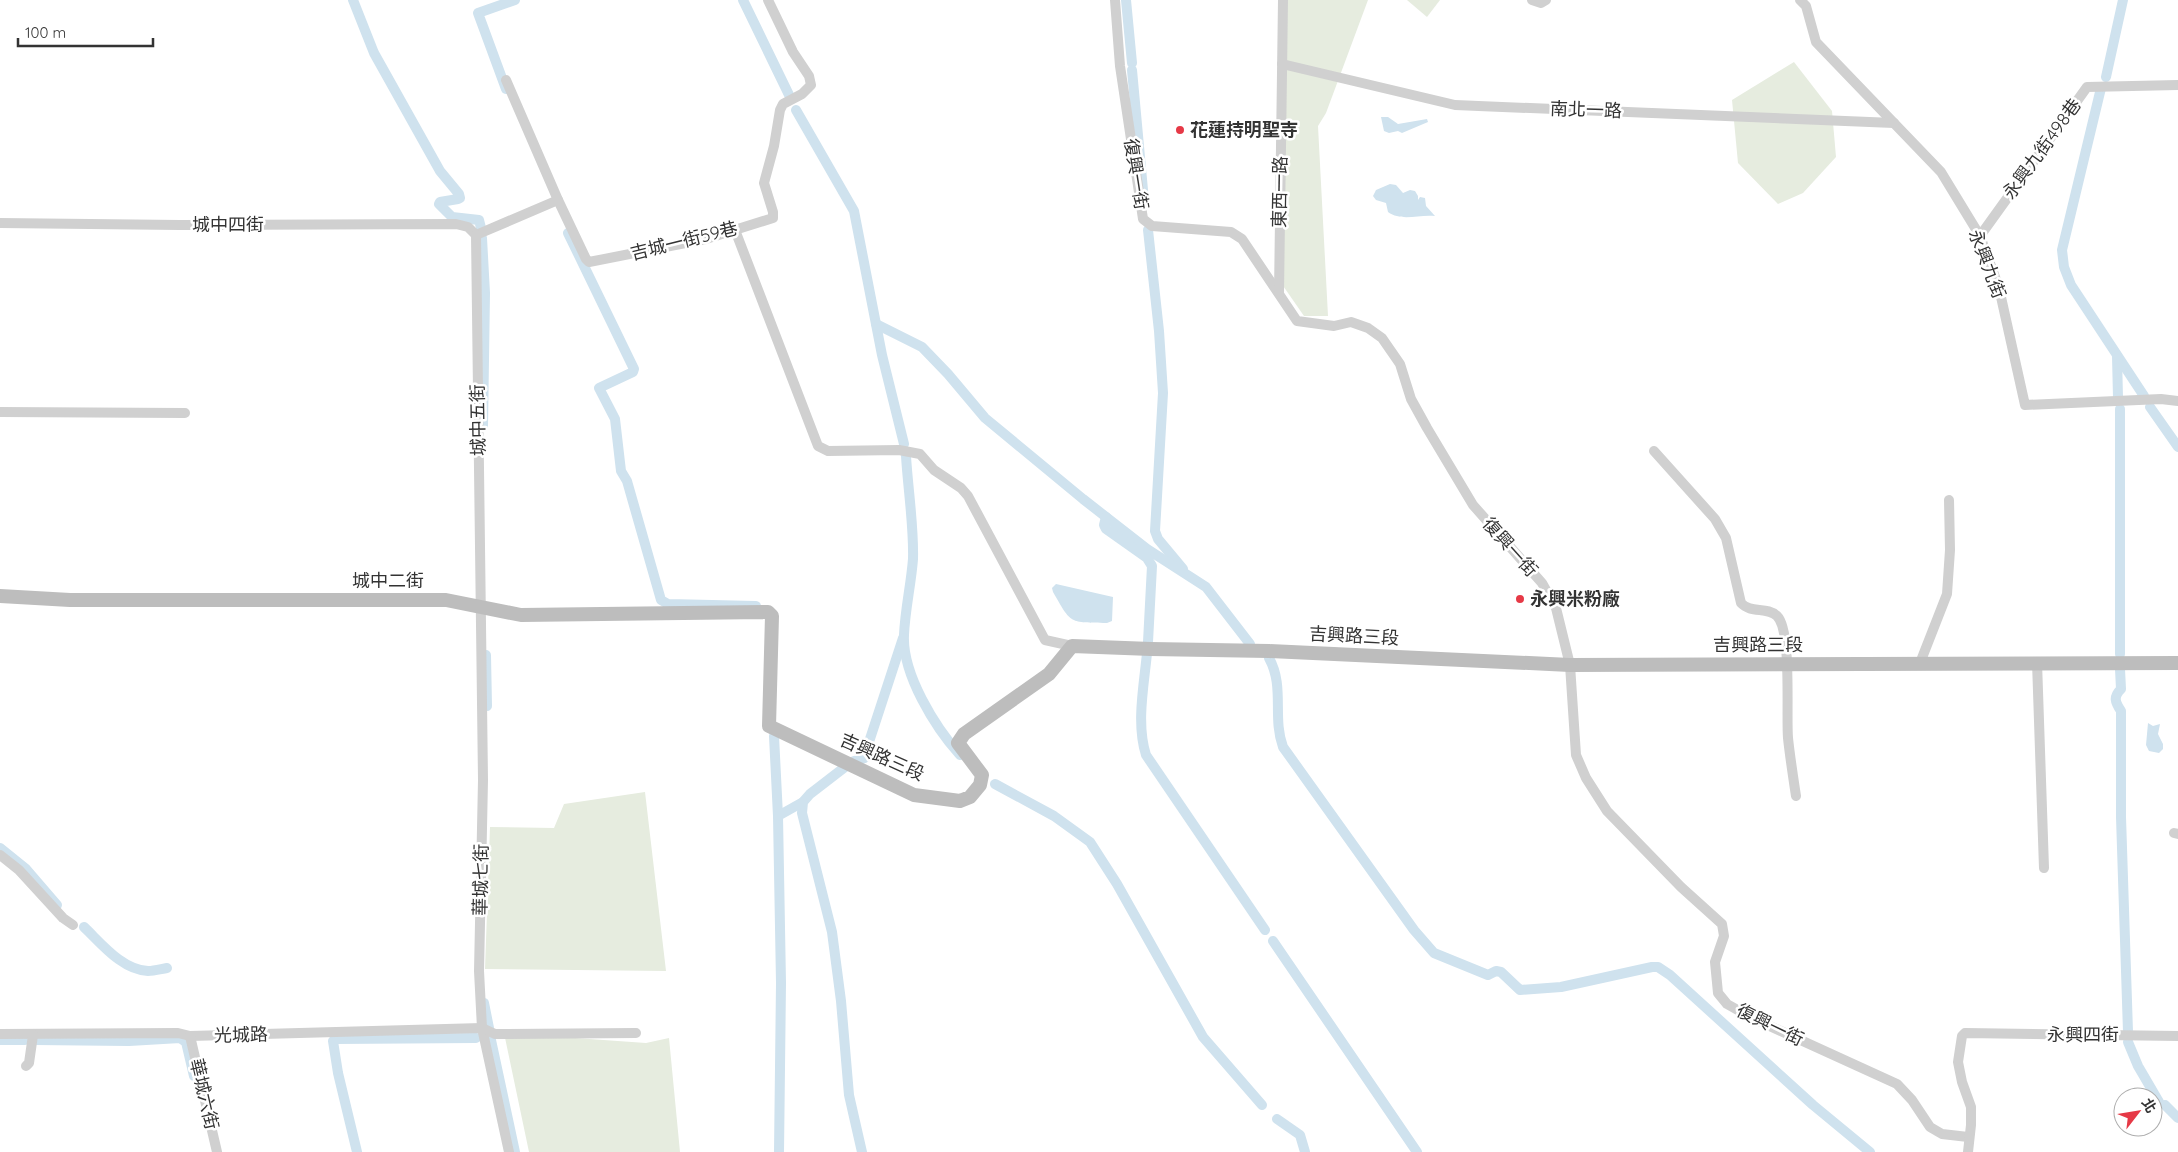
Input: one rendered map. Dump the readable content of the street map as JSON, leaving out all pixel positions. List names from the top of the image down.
{
  "streets": {
    "street": [
      "南北一路",
      "永興九街498巷",
      "復興一街",
      "東西一路",
      "城中四街",
      "吉城一街59巷",
      "永興九街",
      "城中五街",
      "城中二街",
      "吉興路三段",
      "華城七街",
      "光城路",
      "永興四街",
      "華城六街"
    ]
  },
  "crossings": [
    ["南北一路", "東西一路"],
    ["南北一路", "永興九街"],
    ["永興九街498巷", "永興九街"],
    ["復興一街", "東西一路"],
    ["復興一街", "吉興路三段"],
    ["復興一街", "永興四街"],
    ["城中四街", "城中五街"],
    ["城中五街", "城中二街"],
    ["城中五街", "華城七街"],
    ["城中二街", "吉興路三段"],
    ["城中二街", "華城七街"],
    ["華城七街", "光城路"],
    ["光城路", "華城六街"]
  ],
  "places": ["花蓮持明聖寺", "永興米粉廠"],
  "scale_bar": "100 m",
  "north": "top right"
}
